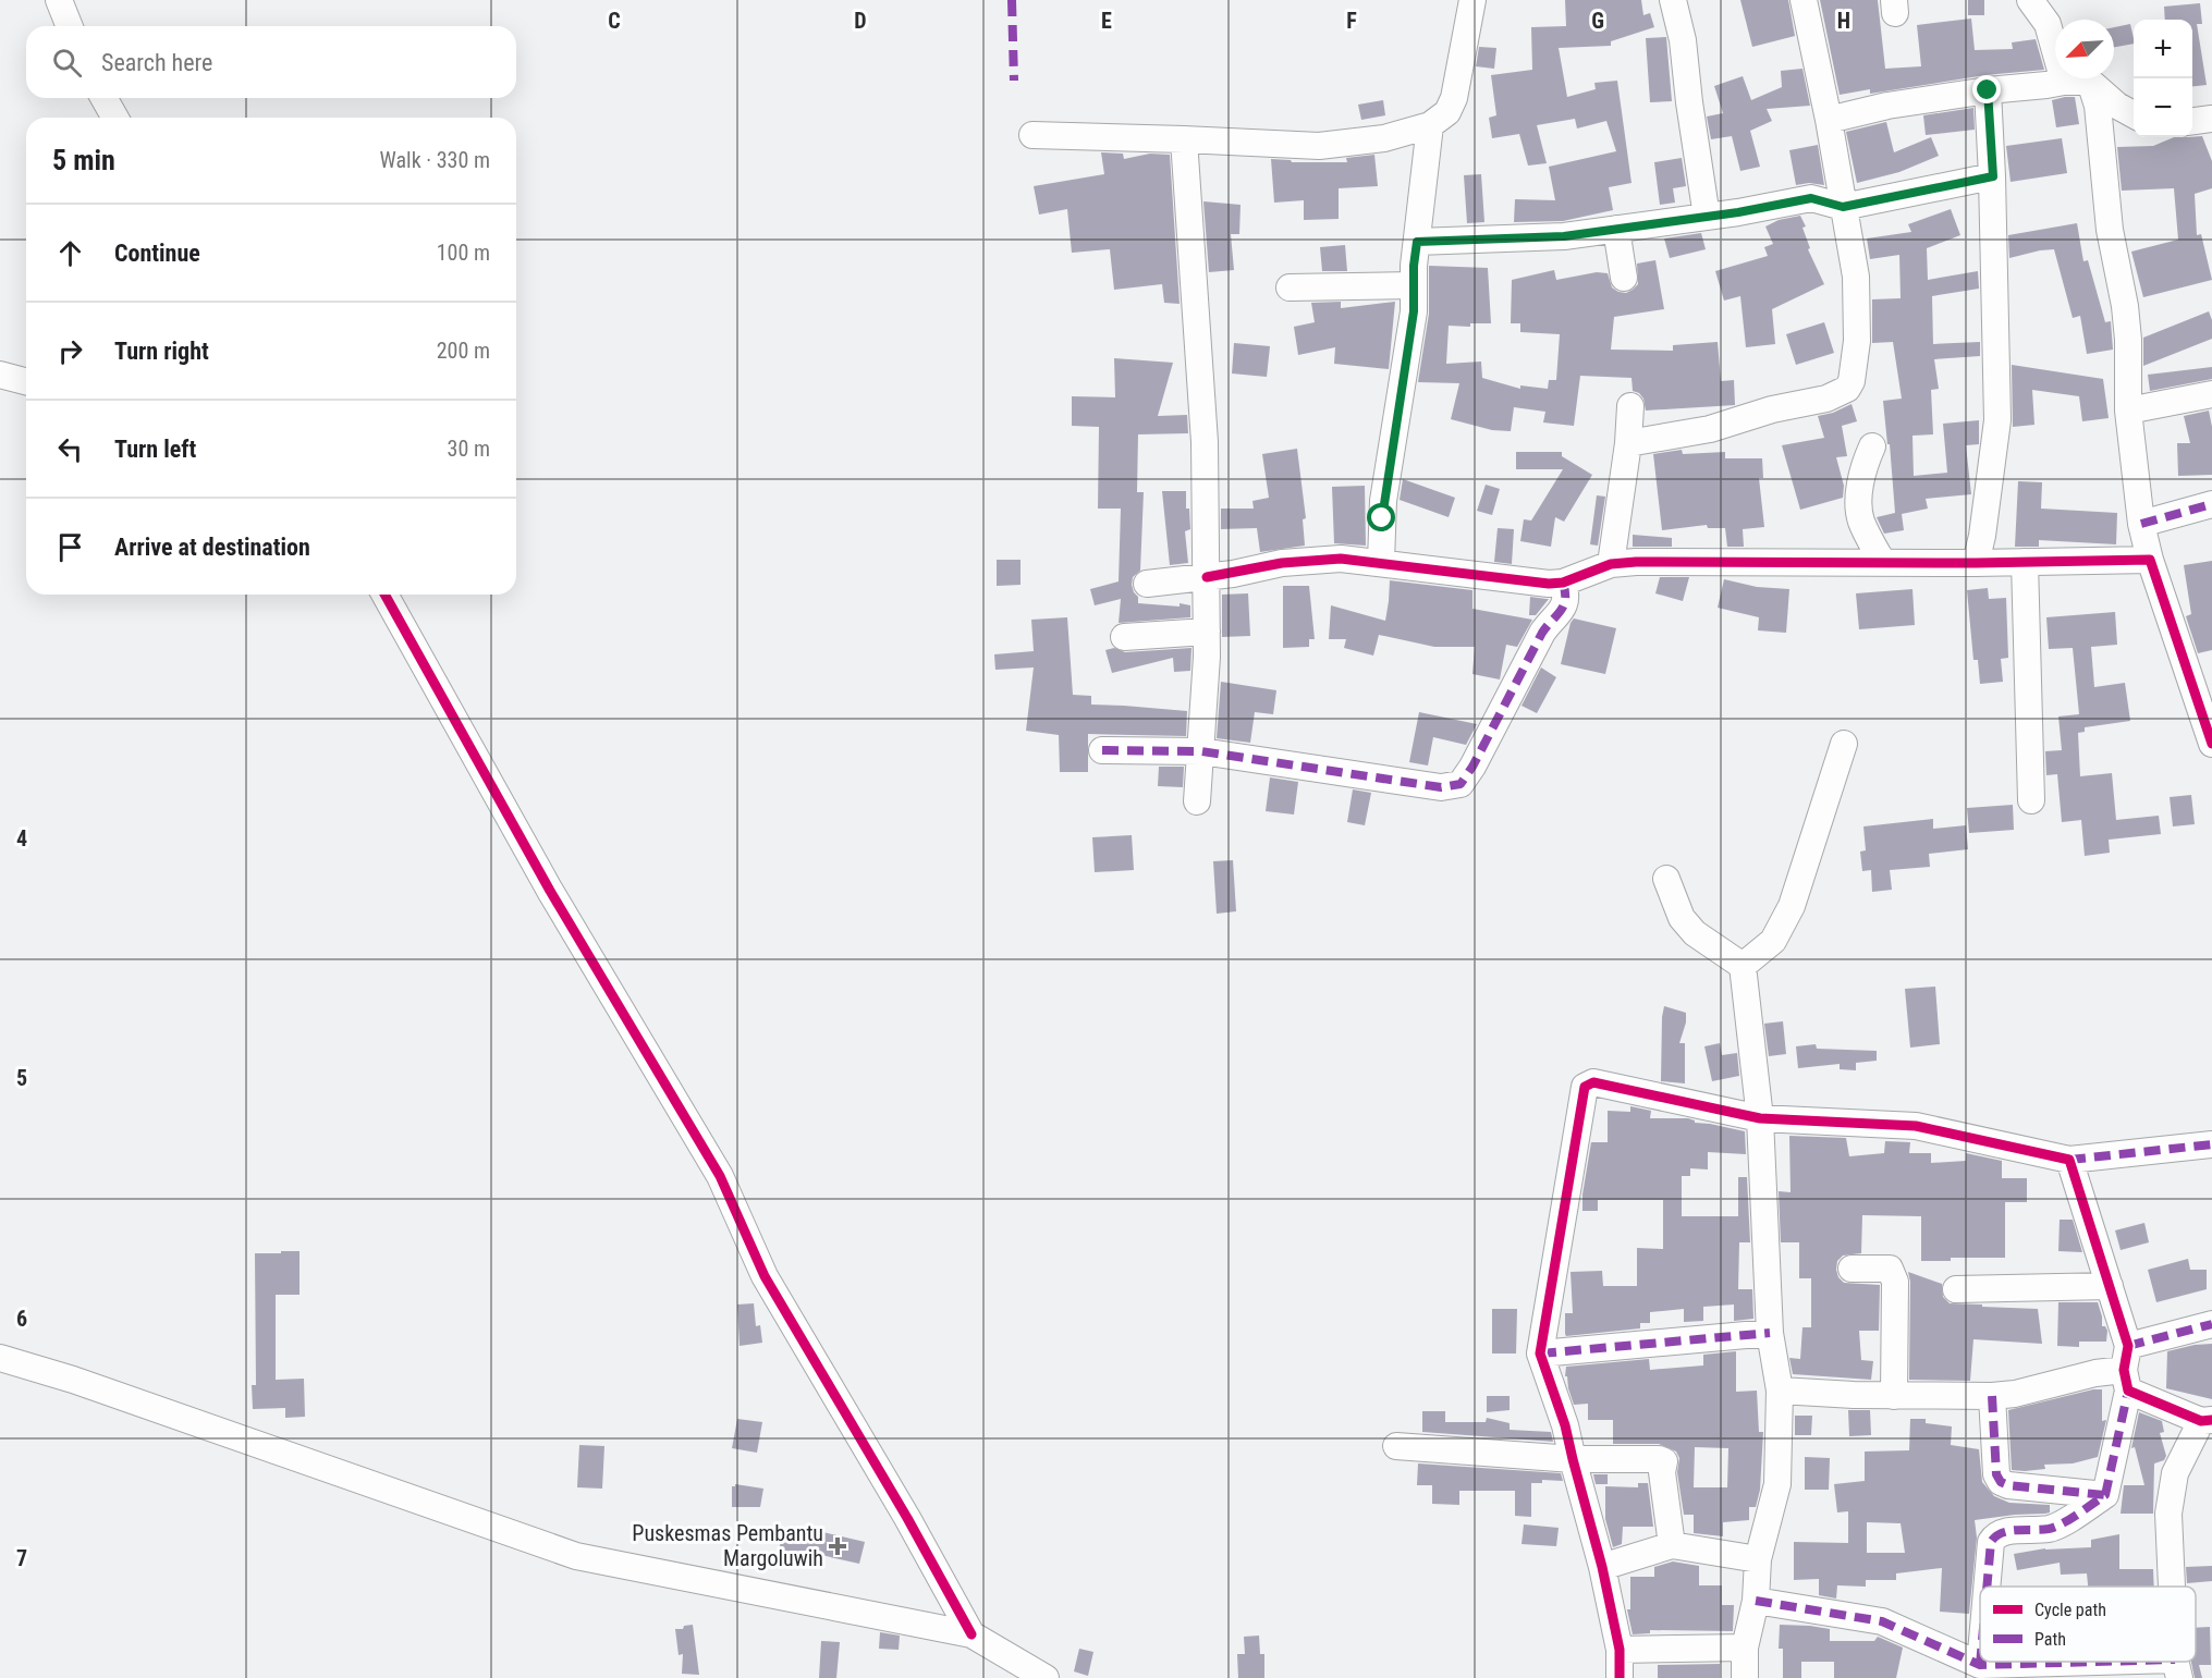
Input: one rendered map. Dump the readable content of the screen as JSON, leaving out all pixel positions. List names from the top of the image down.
{
  "places": {
    "health": ["Puskesmas Pembantu Margoluwih"]
  },
  "legend": ["Cycle path", "Path"],
  "north": "bottom left",
  "page": {
    "map_buttons": ["+", "−"],
    "search": "Search here",
    "heading": ["5 min", "Walk · 330 m"],
    "list": [
      ["Continue", "100 m"],
      ["Turn right", "200 m"],
      ["Turn left", "30 m"],
      "Arrive at destination"
    ]
  },
  "grid": {
    "columns": [
      "C",
      "D",
      "E",
      "F",
      "G",
      "H"
    ],
    "rows": [
      "4",
      "5",
      "6",
      "7"
    ]
  }
}
